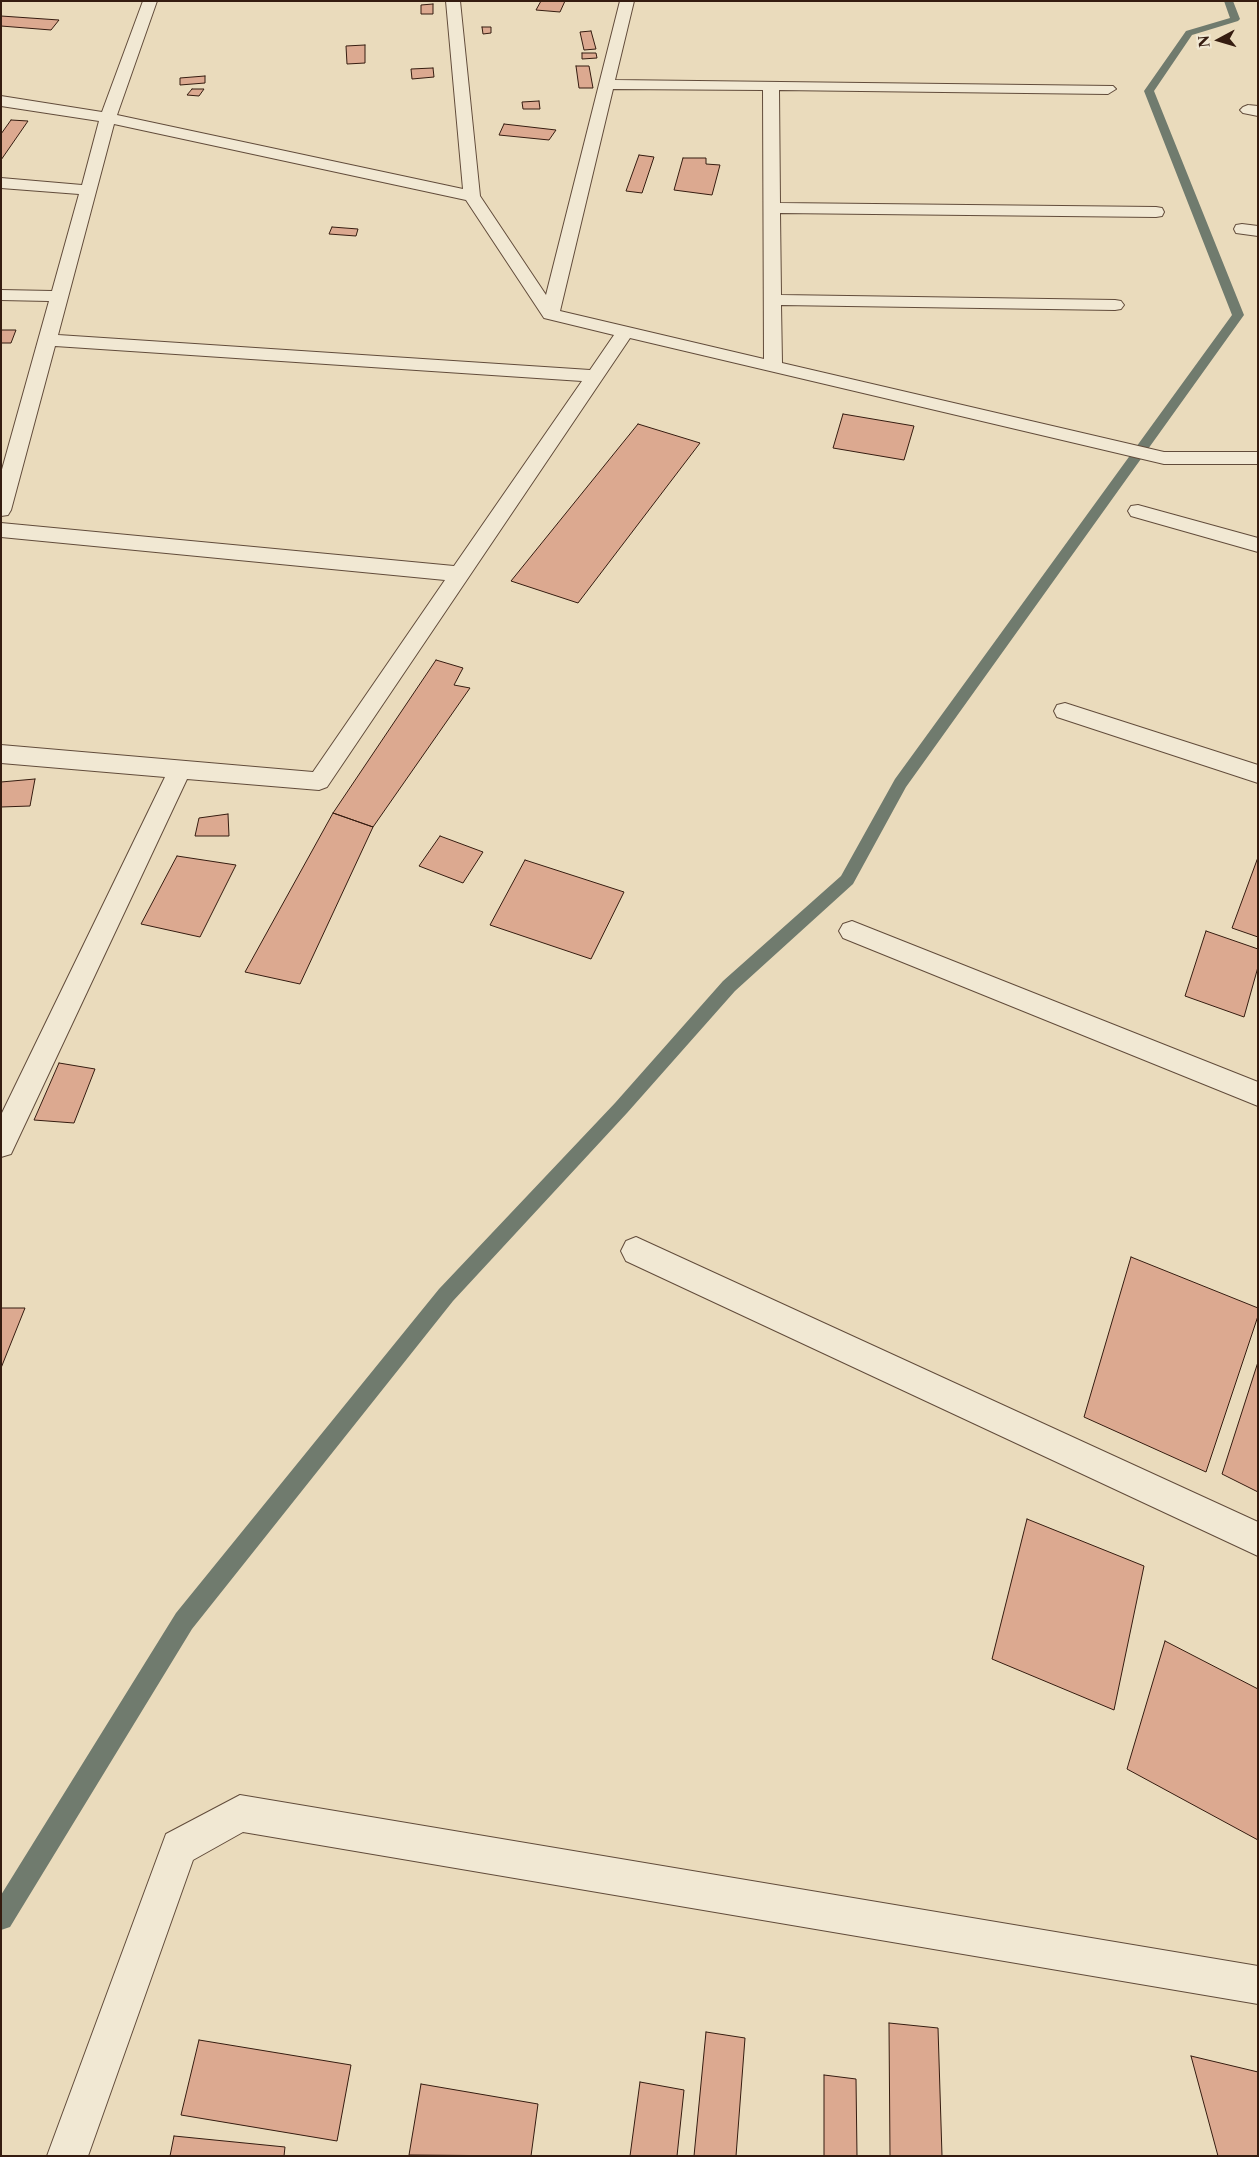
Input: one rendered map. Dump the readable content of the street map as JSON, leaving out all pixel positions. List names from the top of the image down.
{
  "north": "left"
}
